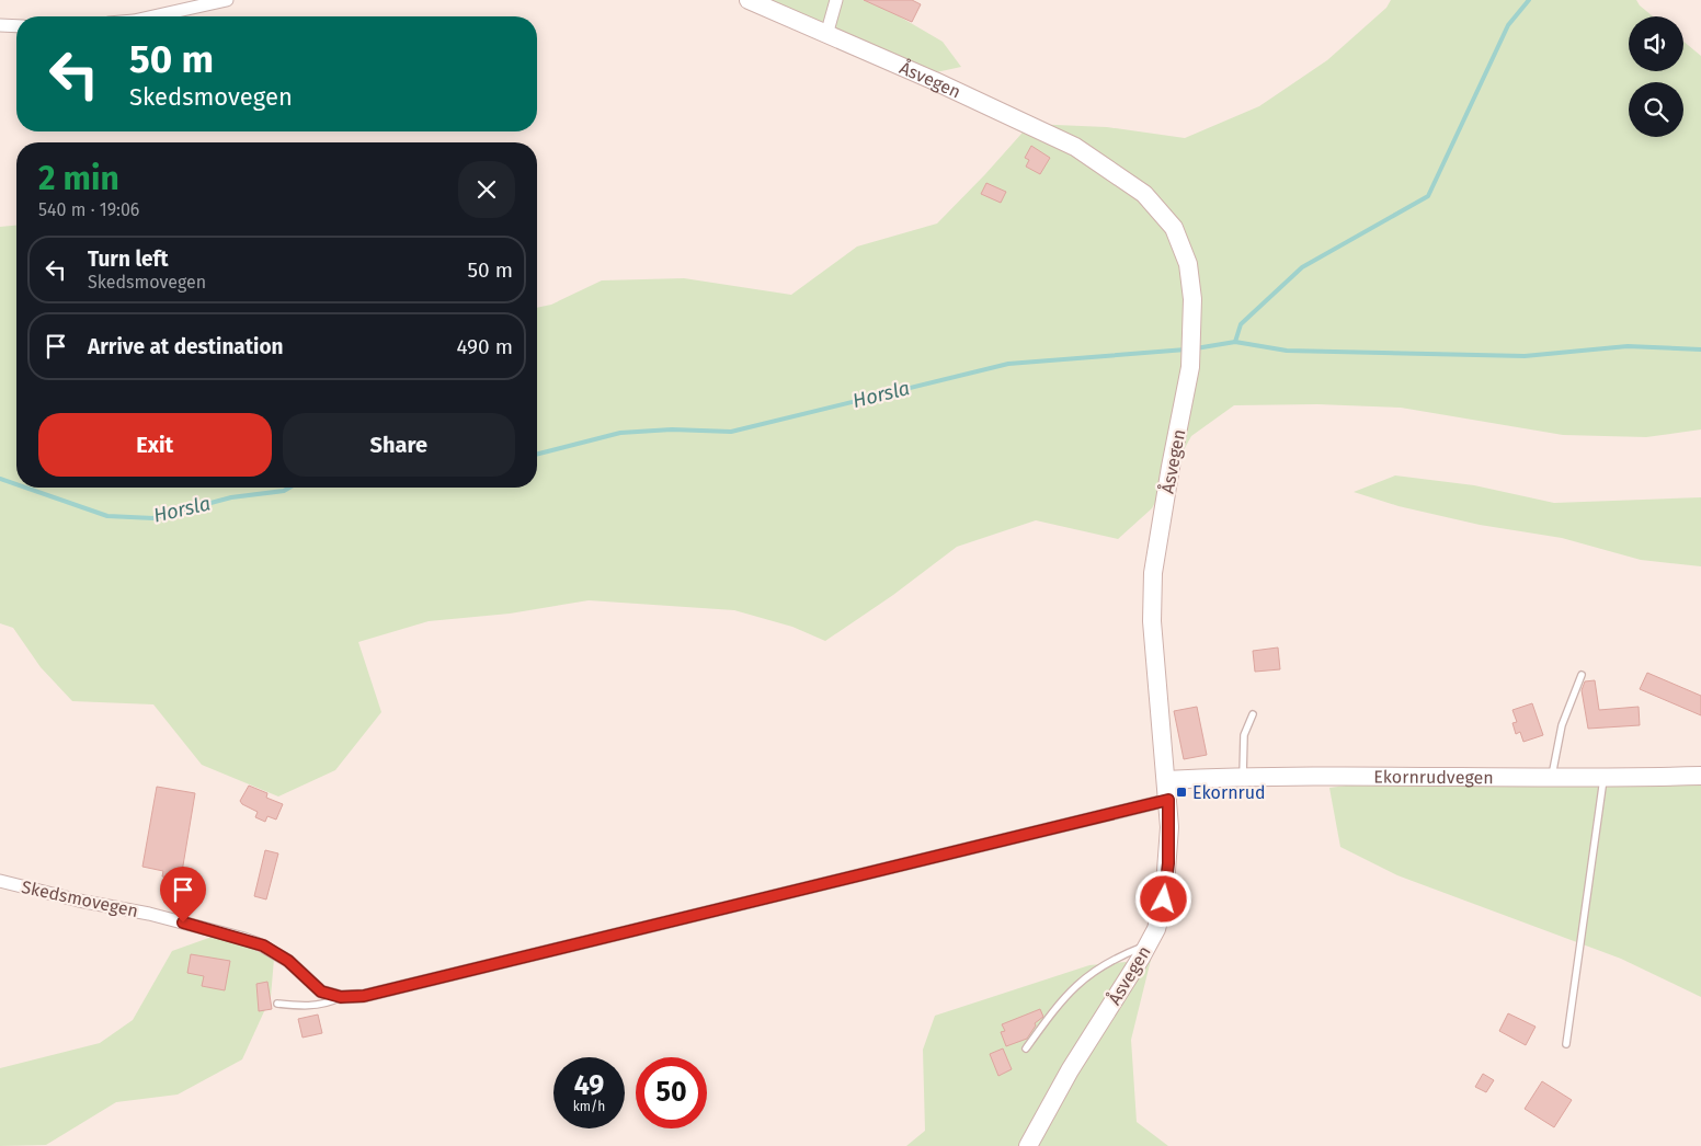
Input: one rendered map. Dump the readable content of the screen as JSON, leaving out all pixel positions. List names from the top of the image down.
{
  "streets": {
    "main road": ["Åsvegen", "Ekornrudvegen"],
    "street": ["Skedsmovegen"]
  },
  "crossings": [
    ["Åsvegen", "Ekornrudvegen"],
    ["Åsvegen", "Skedsmovegen"]
  ],
  "water": ["Horsla"],
  "places": {
    "transit": ["Ekornrud"]
  },
  "page": {
    "turn": ["50 m", "Skedsmovegen"],
    "heading": ["2 min", "540 m · 19:06"],
    "list": [
      {
        "name": "Turn left",
        "note": "Skedsmovegen",
        "value": "50 m"
      },
      {
        "name": "Arrive at destination",
        "value": "490 m"
      }
    ],
    "buttons": ["Exit", "Share"],
    "speed": "49 km/h",
    "limit": "50"
  }
}
